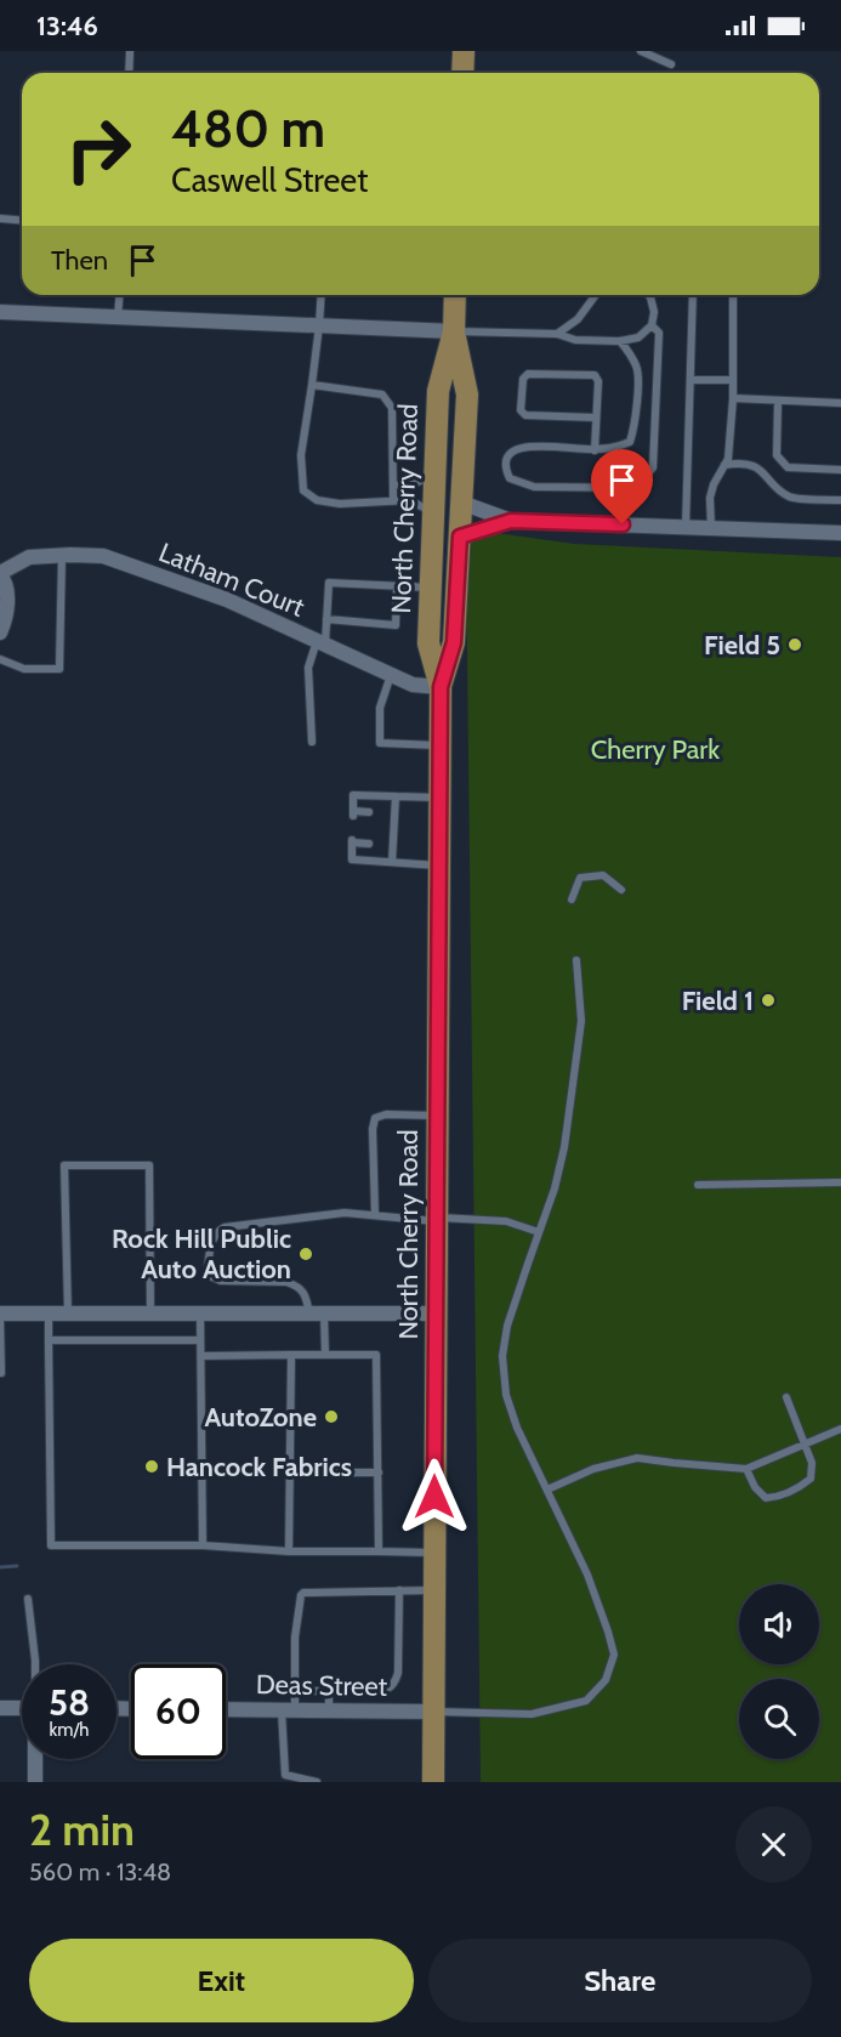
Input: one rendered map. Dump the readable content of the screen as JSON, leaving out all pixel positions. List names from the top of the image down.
{
  "streets": {
    "main road": ["North Cherry Road"],
    "street": ["Latham Court", "Deas Street"]
  },
  "crossings": [
    ["North Cherry Road", "Latham Court"],
    ["North Cherry Road", "Deas Street"]
  ],
  "parks": ["Cherry Park"],
  "places": [
    "Field 5",
    "Field 1",
    "Rock Hill Public Auto Auction",
    "AutoZone",
    "Hancock Fabrics"
  ],
  "page": {
    "status": "13:46",
    "turn": ["480 m", "Caswell Street"],
    "then": "Then",
    "speed": "58 km/h",
    "limit": "60",
    "heading": ["2 min", "560 m · 13:48"],
    "buttons": ["Exit", "Share"]
  }
}
